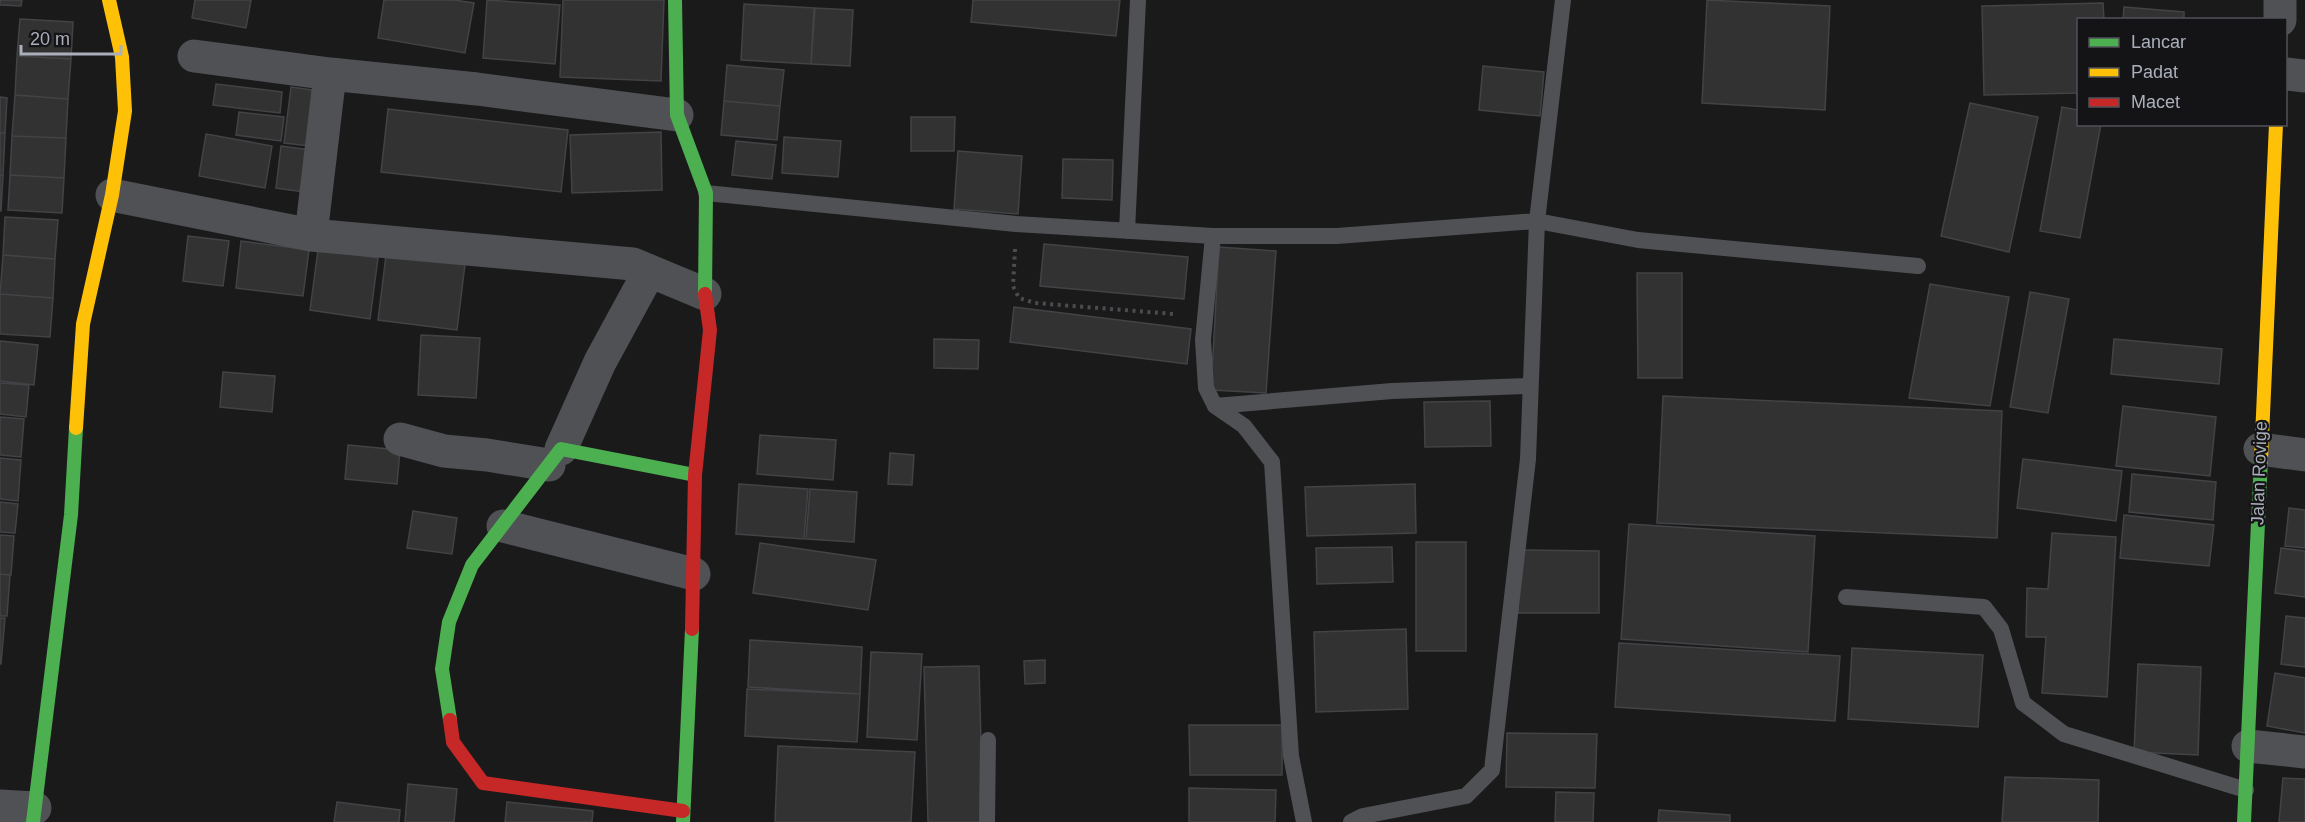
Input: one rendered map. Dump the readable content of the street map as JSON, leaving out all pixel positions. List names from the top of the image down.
{
  "streets": {
    "street": ["Jalan Rovige"]
  },
  "legend": ["Lancar", "Padat", "Macet"],
  "scale_bar": "20 m"
}
